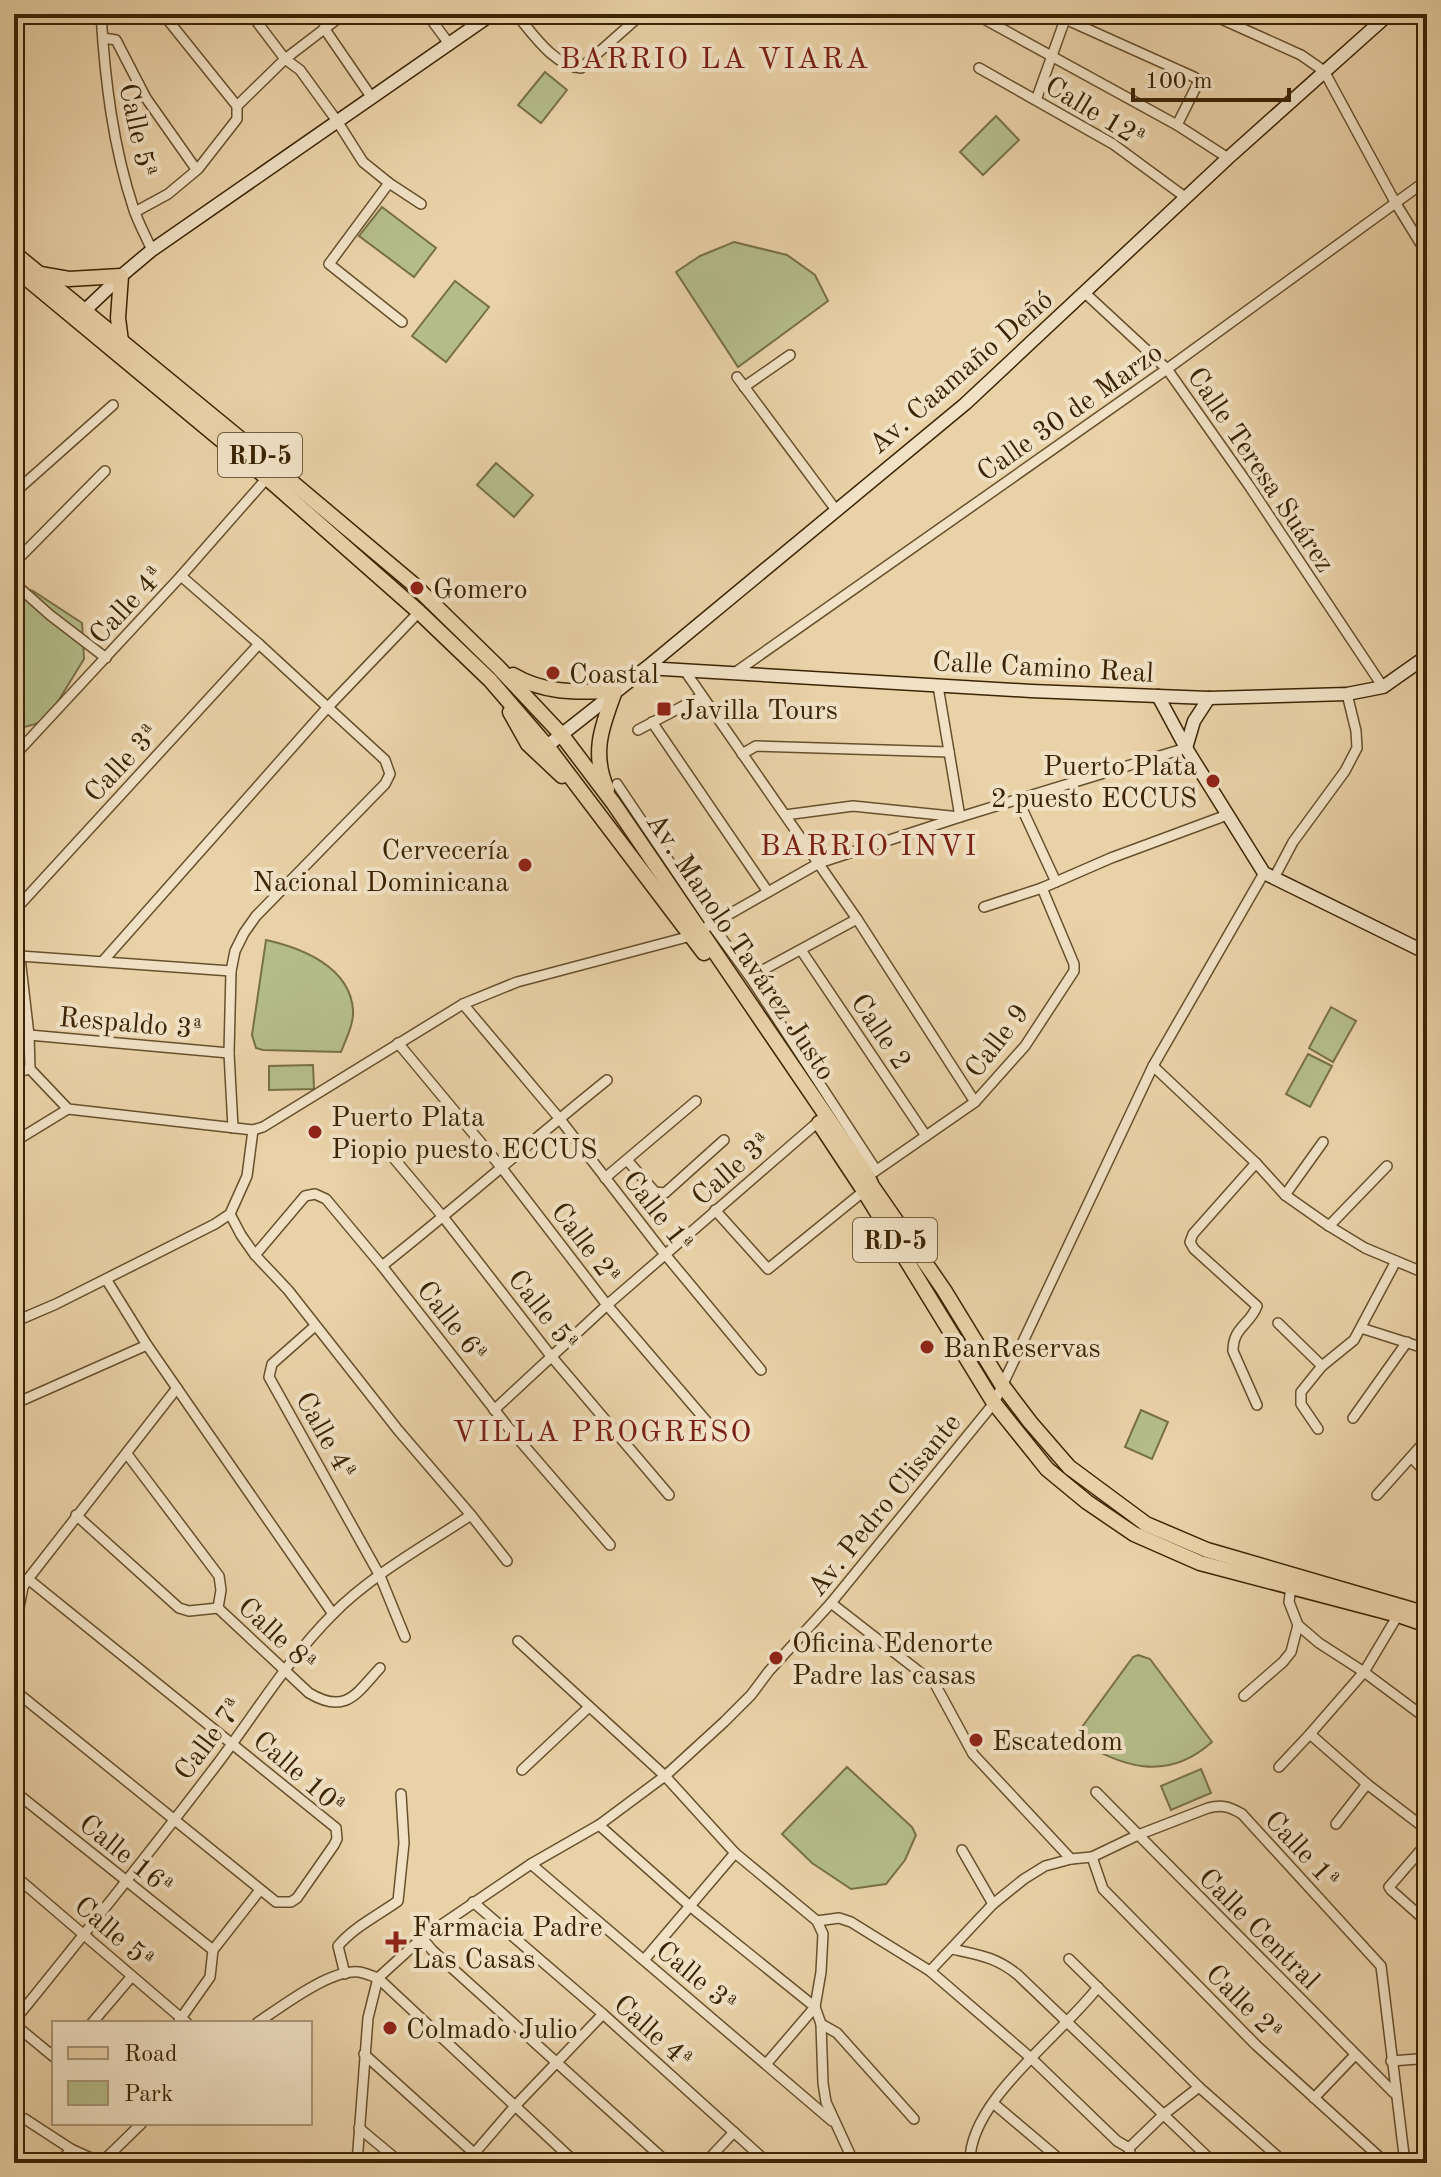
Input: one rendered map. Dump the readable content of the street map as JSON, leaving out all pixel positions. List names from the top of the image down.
{
  "streets": {
    "main road": ["RD-5", "Av. Manolo Tavárez Justo"],
    "street": [
      "Calle 12ª",
      "Calle 5ª",
      "Av. Caamaño Deñó",
      "Calle 30 de Marzo",
      "Calle Teresa Suárez",
      "Calle 4ª",
      "Calle Camino Real",
      "Calle 3ª",
      "Respaldo 3ª",
      "Calle 2",
      "Calle 9",
      "Calle 1ª",
      "Calle 2ª",
      "Calle 6ª",
      "Av. Pedro Clisante",
      "Calle 8ª",
      "Calle 7ª",
      "Calle 10ª",
      "Calle 16ª",
      "Calle Central"
    ]
  },
  "crossings": [
    ["Calle 12ª", "Av. Caamaño Deñó"],
    ["Calle 5ª", "Calle 3ª"],
    ["Calle 5ª", "Calle 7ª"],
    ["Av. Caamaño Deñó", "Calle Teresa Suárez"],
    ["Av. Caamaño Deñó", "Calle Camino Real"],
    ["Av. Caamaño Deñó", "Av. Manolo Tavárez Justo"],
    ["Calle 30 de Marzo", "Calle Teresa Suárez"],
    ["Calle 30 de Marzo", "Calle Camino Real"],
    ["Calle Teresa Suárez", "Calle Camino Real"],
    ["Calle 4ª", "Av. Manolo Tavárez Justo"],
    ["Calle 4ª", "Av. Pedro Clisante"],
    ["Calle 4ª", "Calle 7ª"],
    ["Calle Camino Real", "Av. Pedro Clisante"],
    ["Calle 3ª", "Av. Manolo Tavárez Justo"],
    ["Calle 3ª", "Calle 1ª"],
    ["Calle 3ª", "Calle 2ª"],
    ["Calle 3ª", "Calle 6ª"],
    ["Calle 3ª", "Av. Pedro Clisante"],
    ["Av. Manolo Tavárez Justo", "Calle 9"],
    ["Av. Manolo Tavárez Justo", "Av. Pedro Clisante"],
    ["Calle 2", "Calle 9"],
    ["Calle 1ª", "Calle 2ª"],
    ["Calle 1ª", "Calle Central"],
    ["Calle 8ª", "Calle 7ª"],
    ["Calle 7ª", "Calle 10ª"],
    ["Calle 7ª", "Calle 16ª"]
  ],
  "districts": ["BARRIO LA VIARA", "BARRIO INVI", "VILLA PROGRESO"],
  "places": {
    "other": [
      "Gomero",
      "Coastal",
      "Puerto Plata 2 puesto ECCUS",
      "Cervecería Nacional Dominicana",
      "Puerto Plata Piopio puesto ECCUS",
      "BanReservas",
      "Oficina Edenorte Padre las casas",
      "Escatedom",
      "Colmado Julio"
    ],
    "transit": ["Javilla Tours"],
    "health": ["Farmacia Padre Las Casas"]
  },
  "legend": ["Road", "Park"],
  "scale_bar": "100 m"
}
